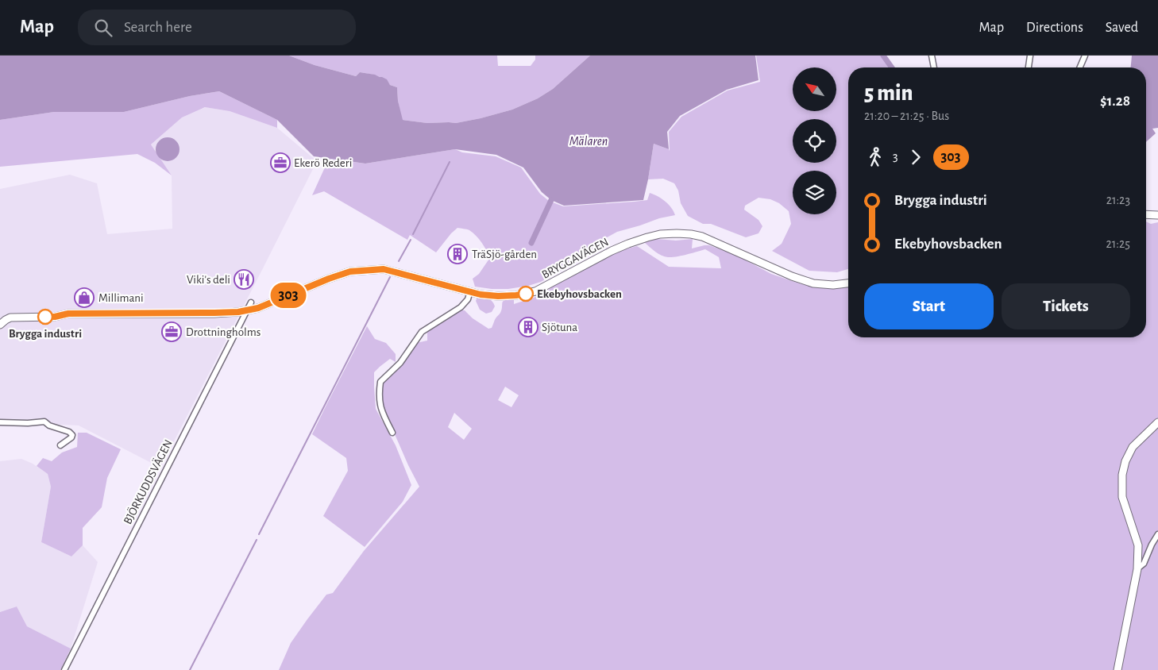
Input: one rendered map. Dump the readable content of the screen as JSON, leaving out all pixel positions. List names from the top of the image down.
{
  "streets": {
    "main road": ["BRYGGAVÄGEN"],
    "street": ["BJÖRKUDDSVÄGEN"]
  },
  "crossings": [
    ["BRYGGAVÄGEN", "BJÖRKUDDSVÄGEN"]
  ],
  "water": ["Mälaren"],
  "places": {
    "office": ["Ekerö Rederi", "Drottningholms"],
    "building": ["TräSjö-gården", "Sjötuna"],
    "restaurant": ["Viki's deli"],
    "other": ["Ekebyhovsbacken", "Brygga industri"],
    "shop": ["Millimani"]
  },
  "lines": ["bus line 303"],
  "north": "top left",
  "page": {
    "header": "Map",
    "search": "Search here",
    "nav": ["Map", "Directions", "Saved"],
    "on_map": "303",
    "heading": ["5 min", "21:20 – 21:25 · Bus", "$1.28"],
    "legs": ["3", "303"],
    "list": [
      {
        "name": "Brygga industri",
        "value": "21:23"
      },
      {
        "name": "Ekebyhovsbacken",
        "value": "21:25"
      }
    ],
    "buttons": ["Start", "Tickets"]
  }
}
